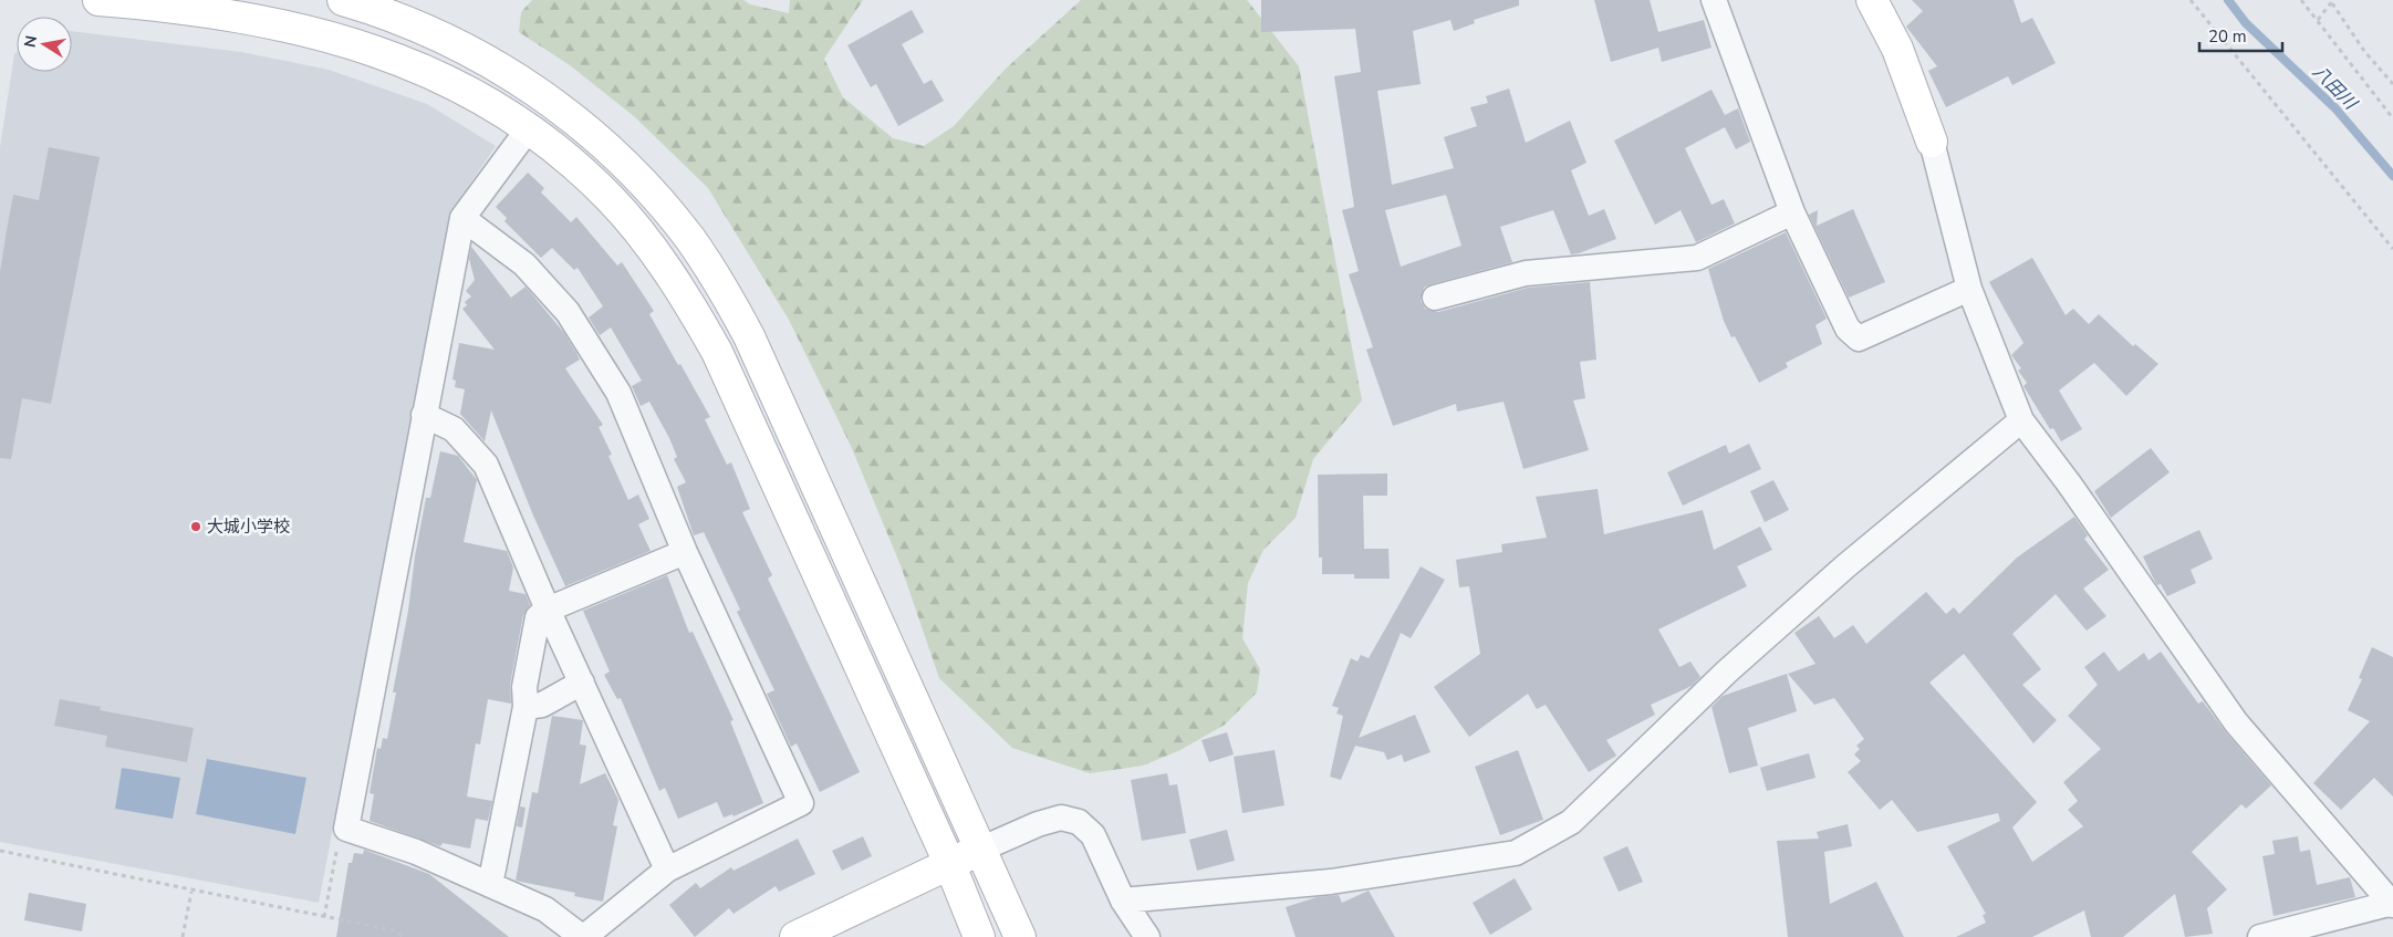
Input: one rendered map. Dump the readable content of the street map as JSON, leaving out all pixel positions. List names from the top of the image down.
{
  "water": ["八田川"],
  "places": ["大城小学校"],
  "scale_bar": "20 m",
  "north": "left"
}
